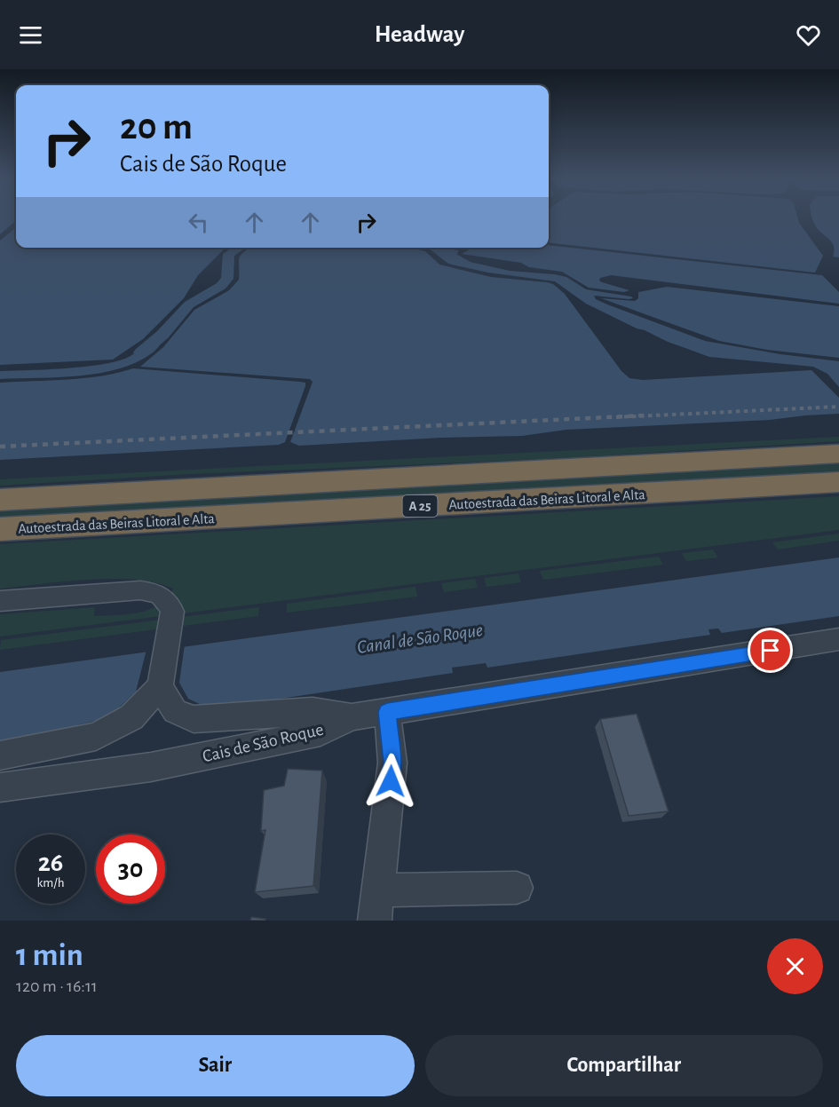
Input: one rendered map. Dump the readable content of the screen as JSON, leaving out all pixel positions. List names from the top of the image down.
{
  "streets": {
    "highway": ["Autoestrada das Beiras Litoral e Alta", "A 25"],
    "street": ["Cais de São Roque"]
  },
  "water": ["Canal de São Roque"],
  "page": {
    "header": "Headway",
    "turn": ["20 m", "Cais de São Roque"],
    "speed": "26 km/h",
    "limit": "30",
    "heading": ["1 min", "120 m · 16:11"],
    "buttons": ["Sair", "Compartilhar"]
  }
}
